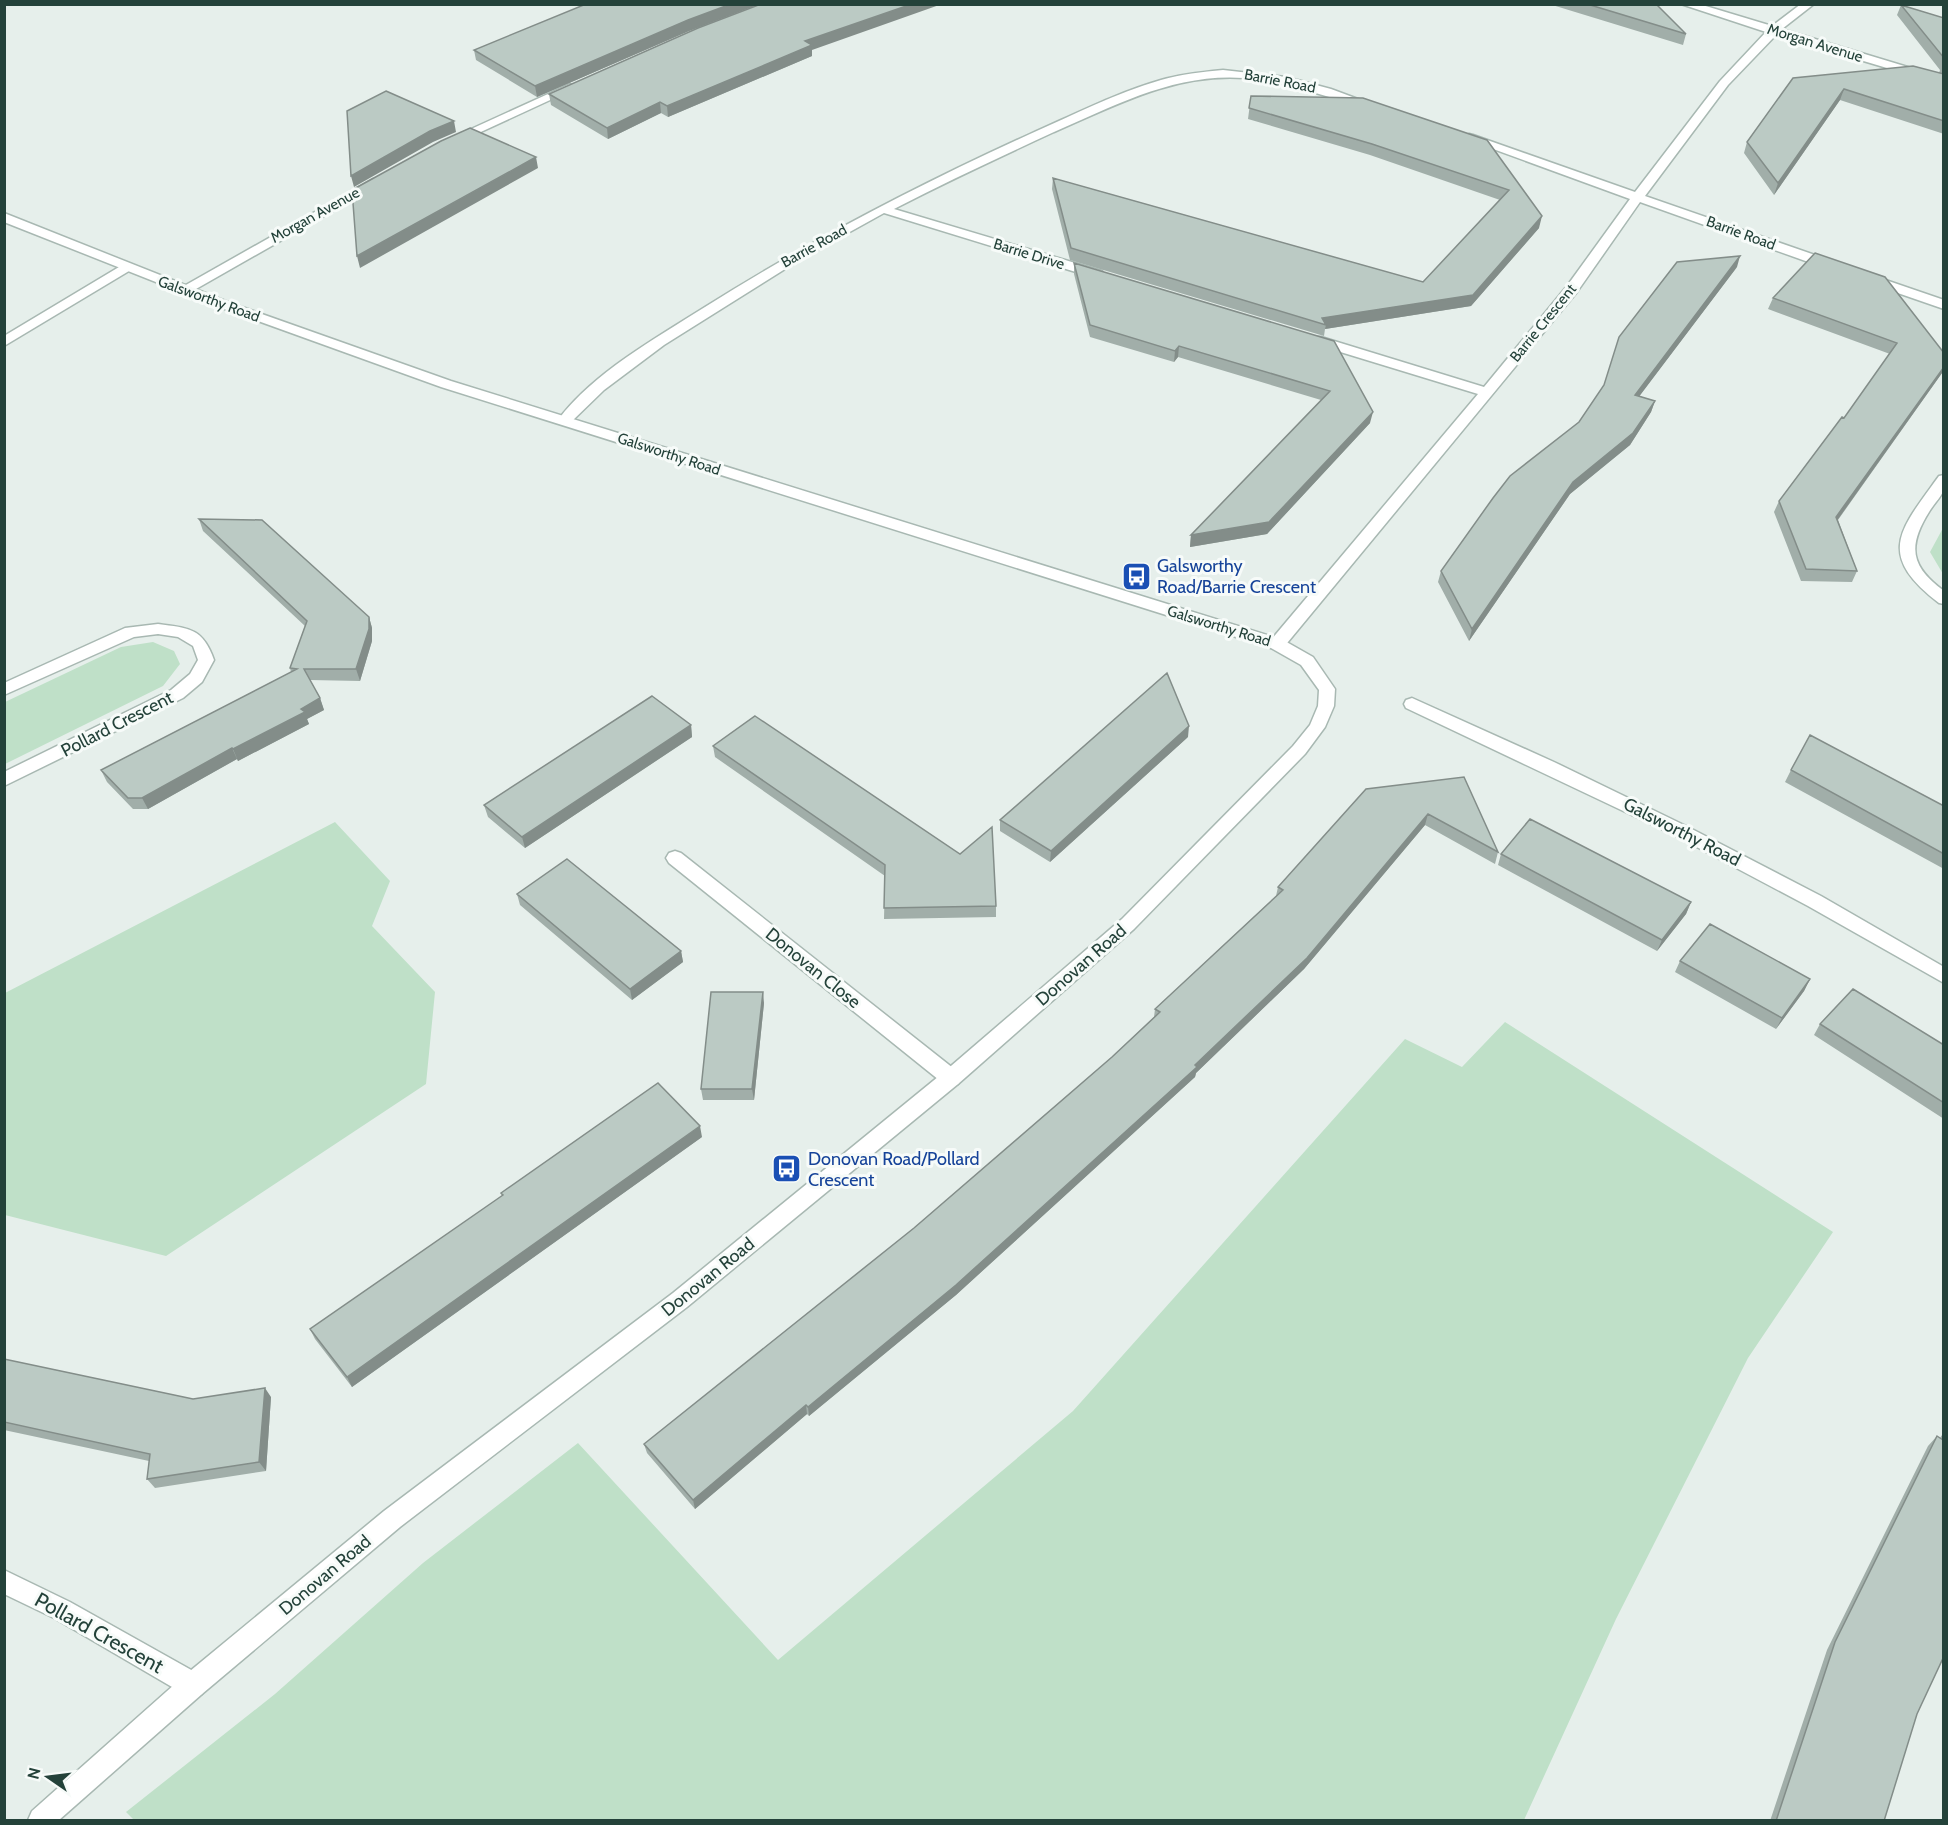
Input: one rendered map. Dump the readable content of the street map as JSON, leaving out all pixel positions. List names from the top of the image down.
{
  "streets": {
    "street": [
      "Morgan Avenue",
      "Barrie Road",
      "Barrie Drive",
      "Galsworthy Road",
      "Barrie Crescent",
      "Pollard Crescent",
      "Donovan Road",
      "Donovan Close"
    ]
  },
  "crossings": [
    ["Morgan Avenue", "Galsworthy Road"],
    ["Morgan Avenue", "Barrie Crescent"],
    ["Barrie Road", "Barrie Drive"],
    ["Barrie Road", "Galsworthy Road"],
    ["Barrie Road", "Barrie Crescent"],
    ["Galsworthy Road", "Barrie Crescent"],
    ["Galsworthy Road", "Donovan Road"],
    ["Pollard Crescent", "Donovan Road"],
    ["Donovan Road", "Donovan Close"]
  ],
  "places": {
    "bus stop": ["Galsworthy Road/Barrie Crescent", "Donovan Road/Pollard Crescent"]
  },
  "north": "left"
}
